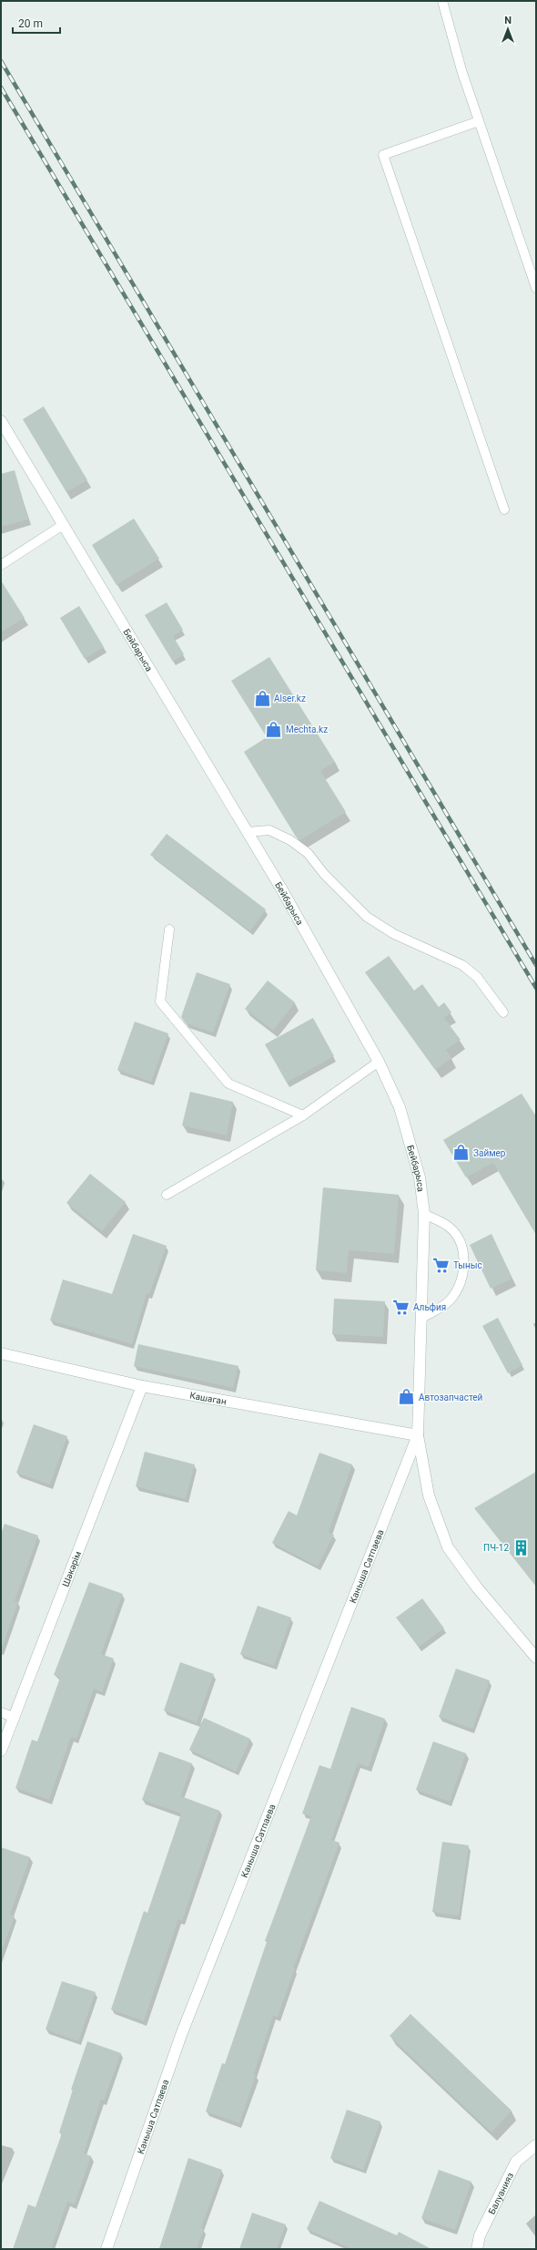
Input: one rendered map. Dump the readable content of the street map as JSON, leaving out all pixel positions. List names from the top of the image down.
{
  "streets": {
    "street": [
      "Бейбарыса",
      "Кашаган",
      "Каныша Сатпаева",
      "Шәкәрім",
      "Балуанияз"
    ]
  },
  "crossings": [
    ["Бейбарыса", "Кашаган"],
    ["Бейбарыса", "Каныша Сатпаева"],
    ["Кашаган", "Каныша Сатпаева"],
    ["Кашаган", "Шәкәрім"]
  ],
  "places": {
    "shop": [
      "Alser.kz",
      "Mechta.kz",
      "Займер",
      "Автозапчастей"
    ],
    "supermarket": ["Тыныс", "Альфия"],
    "building": ["ПЧ-12"]
  },
  "scale_bar": "20 m",
  "north": "top"
}
